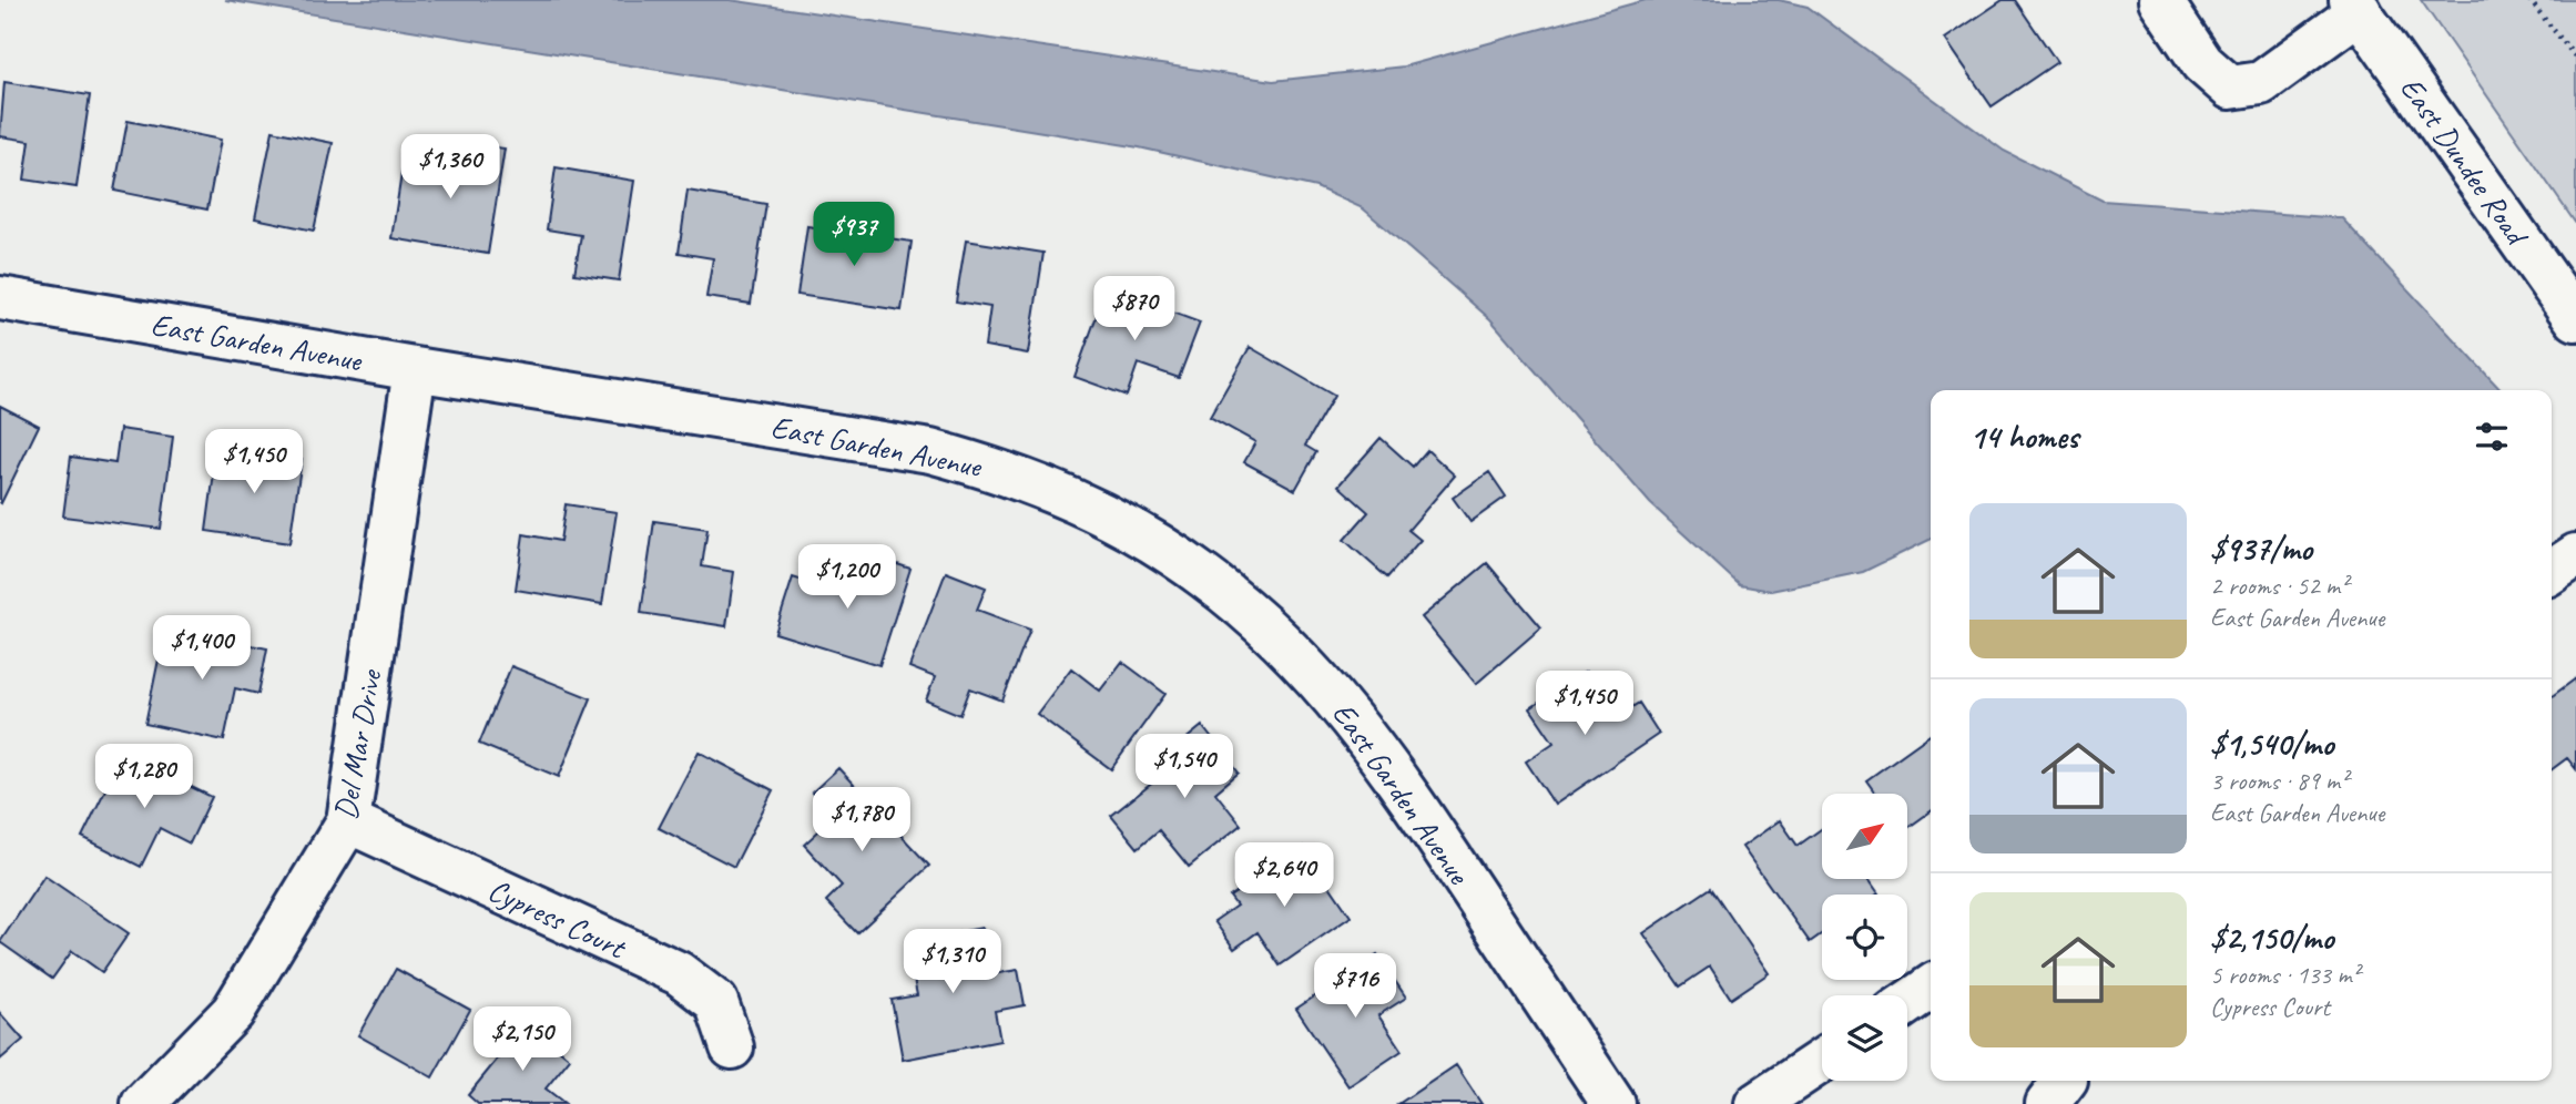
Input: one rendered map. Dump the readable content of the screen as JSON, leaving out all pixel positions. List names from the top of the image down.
{
  "streets": {
    "street": [
      "East Dundee Road",
      "East Garden Avenue",
      "Del Mar Drive",
      "Cypress Court"
    ]
  },
  "crossings": [
    ["East Garden Avenue", "Del Mar Drive"],
    ["Del Mar Drive", "Cypress Court"]
  ],
  "north": "top right",
  "page": {
    "price": [
      "$1,360",
      "$937",
      "$870",
      "$1,450",
      "$1,200",
      "$1,400",
      "$1,450",
      "$1,540",
      "$1,280",
      "$1,780",
      "$2,640",
      "$1,310",
      "$716",
      "$2,150"
    ],
    "heading": "14 homes",
    "list": [
      {
        "name": "$937/mo",
        "note": "2 rooms · 52 m² · East Garden Avenue"
      },
      {
        "name": "$1,540/mo",
        "note": "3 rooms · 89 m² · East Garden Avenue"
      },
      {
        "name": "$2,150/mo",
        "note": "5 rooms · 133 m² · Cypress Court"
      }
    ]
  }
}
